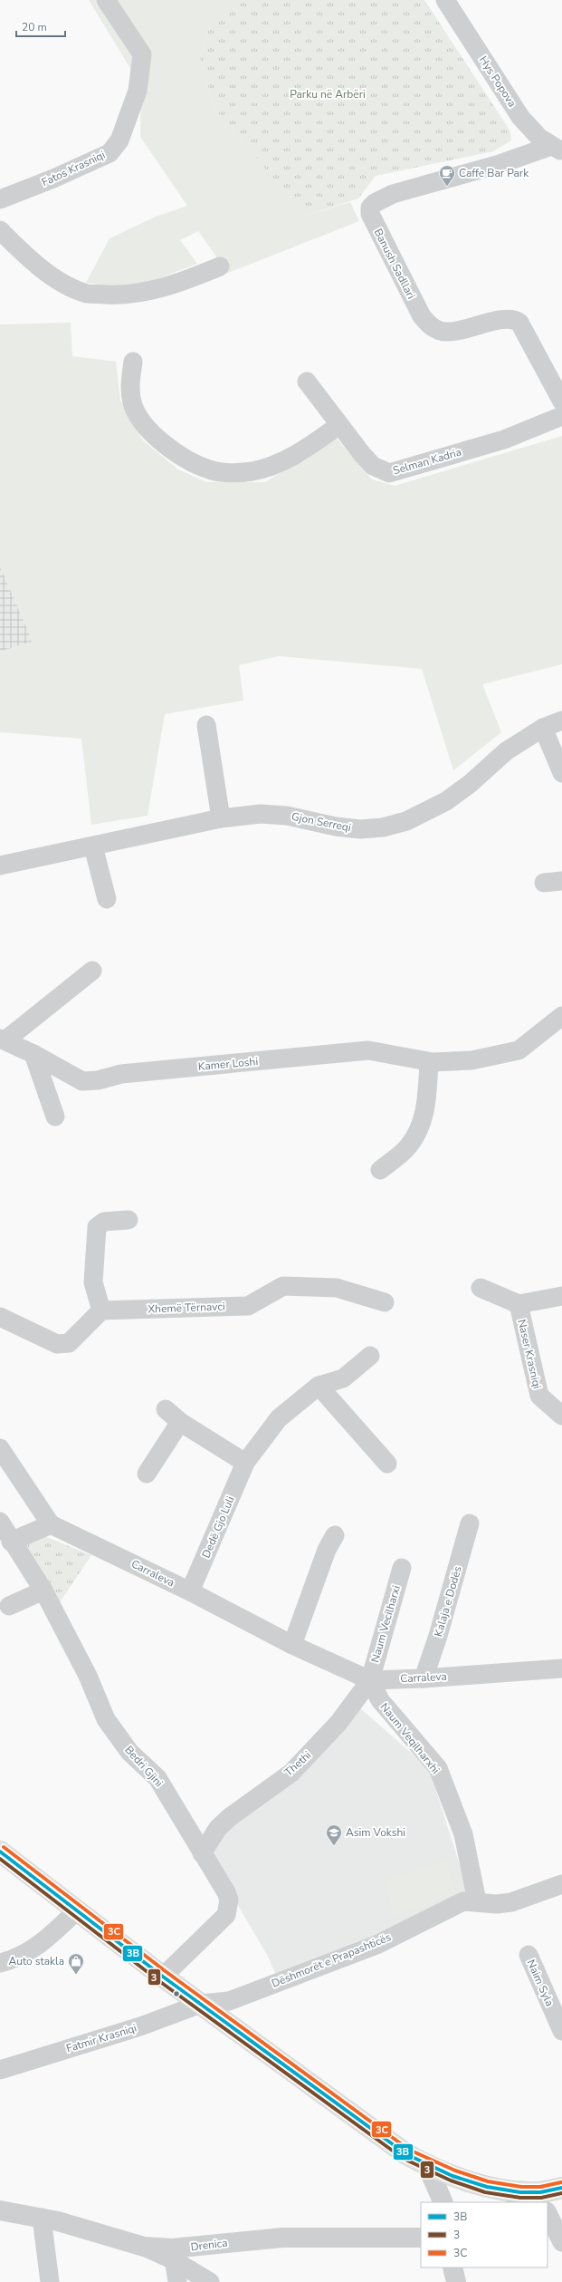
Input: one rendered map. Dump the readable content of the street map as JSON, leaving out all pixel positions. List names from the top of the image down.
{
  "streets": {
    "street": [
      "Hys Popova",
      "Fatos Krasniqi",
      "Banush Sadllari",
      "Selman Kadria",
      "Gjon Serreqi",
      "Kamer Loshi",
      "Xhemë Tërnavci",
      "Naser Krasniqi",
      "Dedë Gjo Luli",
      "Carraleva",
      "Kalaja e Dodës",
      "Naum Vecilharxi",
      "Naum Veqilharxhi",
      "Thethi",
      "Bedri Gjini",
      "Dëshmorët e Prapashticës",
      "Naim Syla",
      "Fatmir Krasniqi",
      "Drenica"
    ]
  },
  "crossings": [
    ["Hys Popova", "Banush Sadllari"],
    ["Dedë Gjo Luli", "Carraleva"],
    ["Carraleva", "Kalaja e Dodës"],
    ["Carraleva", "Naum Vecilharxi"],
    ["Carraleva", "Naum Veqilharxhi"],
    ["Carraleva", "Thethi"],
    ["Naum Vecilharxi", "Naum Veqilharxhi"],
    ["Naum Vecilharxi", "Thethi"],
    ["Naum Veqilharxhi", "Thethi"],
    ["Naum Veqilharxhi", "Dëshmorët e Prapashticës"],
    ["Thethi", "Bedri Gjini"],
    ["Dëshmorët e Prapashticës", "Fatmir Krasniqi"]
  ],
  "parks": ["Parku në Arbëri"],
  "places": {
    "cafe": ["Caffe Bar Park"],
    "school or university": ["Asim Vokshi"],
    "shop": ["Auto stakla"]
  },
  "lines": ["transit line 3C", "transit line 3B", "transit line 3"],
  "legend": ["3B", "3", "3C"],
  "scale_bar": "20 m"
}
